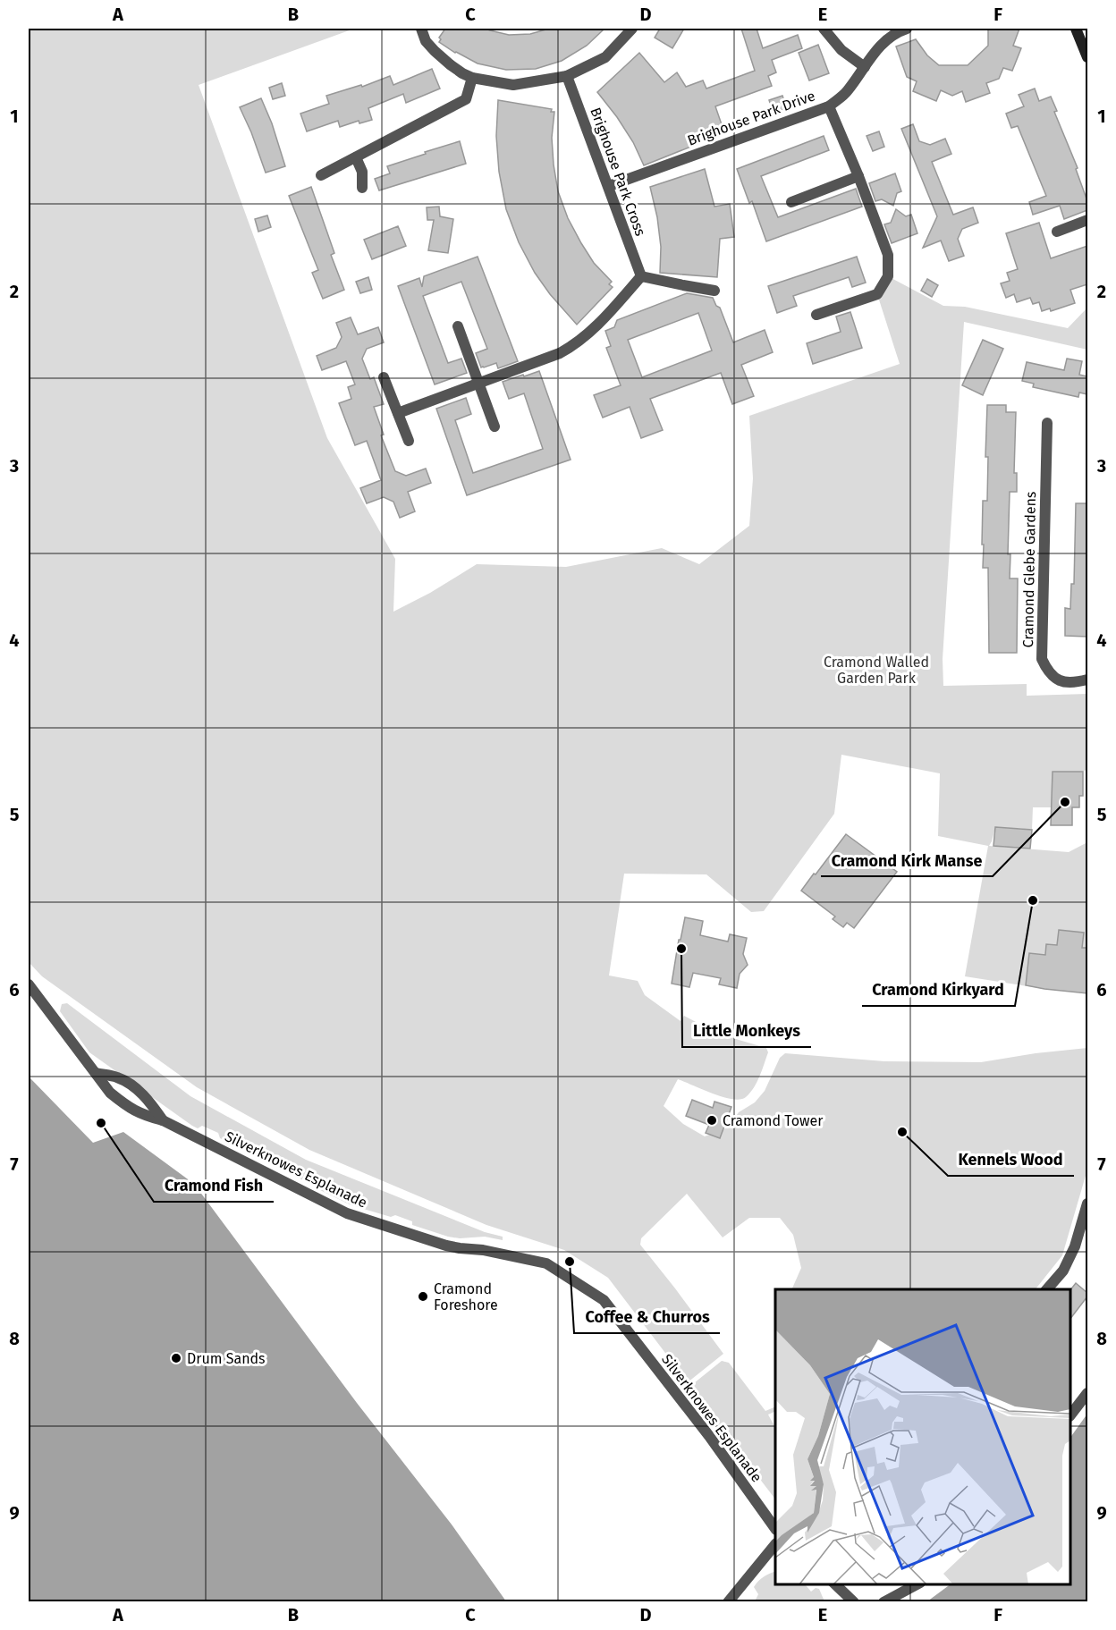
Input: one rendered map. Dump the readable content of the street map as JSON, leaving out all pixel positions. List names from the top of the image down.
{
  "streets": {
    "street": [
      "Brighouse Park Drive",
      "Brighouse Park Cross",
      "Cramond Glebe Gardens",
      "Silverknowes Esplanade"
    ]
  },
  "crossings": [
    ["Brighouse Park Drive", "Brighouse Park Cross"]
  ],
  "parks": ["Cramond Walled Garden Park"],
  "places": [
    "Cramond Kirk Manse",
    "Cramond Kirkyard",
    "Little Monkeys",
    "Cramond Tower",
    "Cramond Fish",
    "Kennels Wood",
    "Coffee & Churros",
    "Cramond Foreshore",
    "Drum Sands"
  ],
  "grid": {
    "columns": [
      "A",
      "B",
      "C",
      "D",
      "E",
      "F"
    ],
    "rows": [
      "1",
      "2",
      "3",
      "4",
      "5",
      "6",
      "7",
      "8",
      "9"
    ]
  }
}
